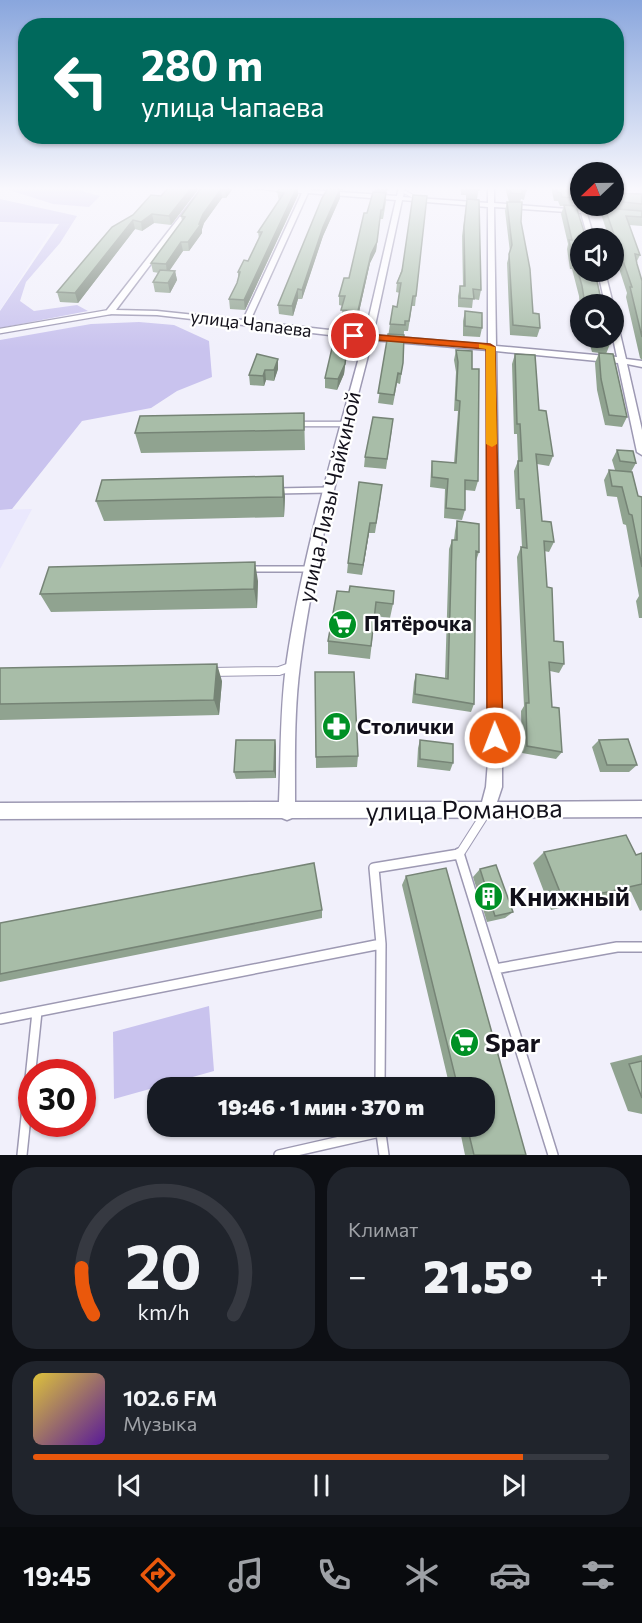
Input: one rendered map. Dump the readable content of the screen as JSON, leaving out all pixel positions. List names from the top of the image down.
{
  "streets": {
    "street": ["улица Чапаева", "улица Лизы Чайкиной", "улица Романова"]
  },
  "crossings": [
    ["улица Чапаева", "улица Лизы Чайкиной"],
    ["улица Лизы Чайкиной", "улица Романова"]
  ],
  "places": {
    "supermarket": ["Пятёрочка", "Spar"],
    "pharmacy": ["Столички"],
    "building": ["Книжный"]
  },
  "north": "left",
  "page": {
    "turn": ["280 m", "улица Чапаева"],
    "limit": "30",
    "trip": "19:46 · 1 мин · 370 m",
    "tile": "Климат",
    "heat": ["−", "21.5°", "+"],
    "song": ["102.6 FM", "Музыка"],
    "tabs": "19:45",
    "gauge": ["20", "km/h"]
  }
}
